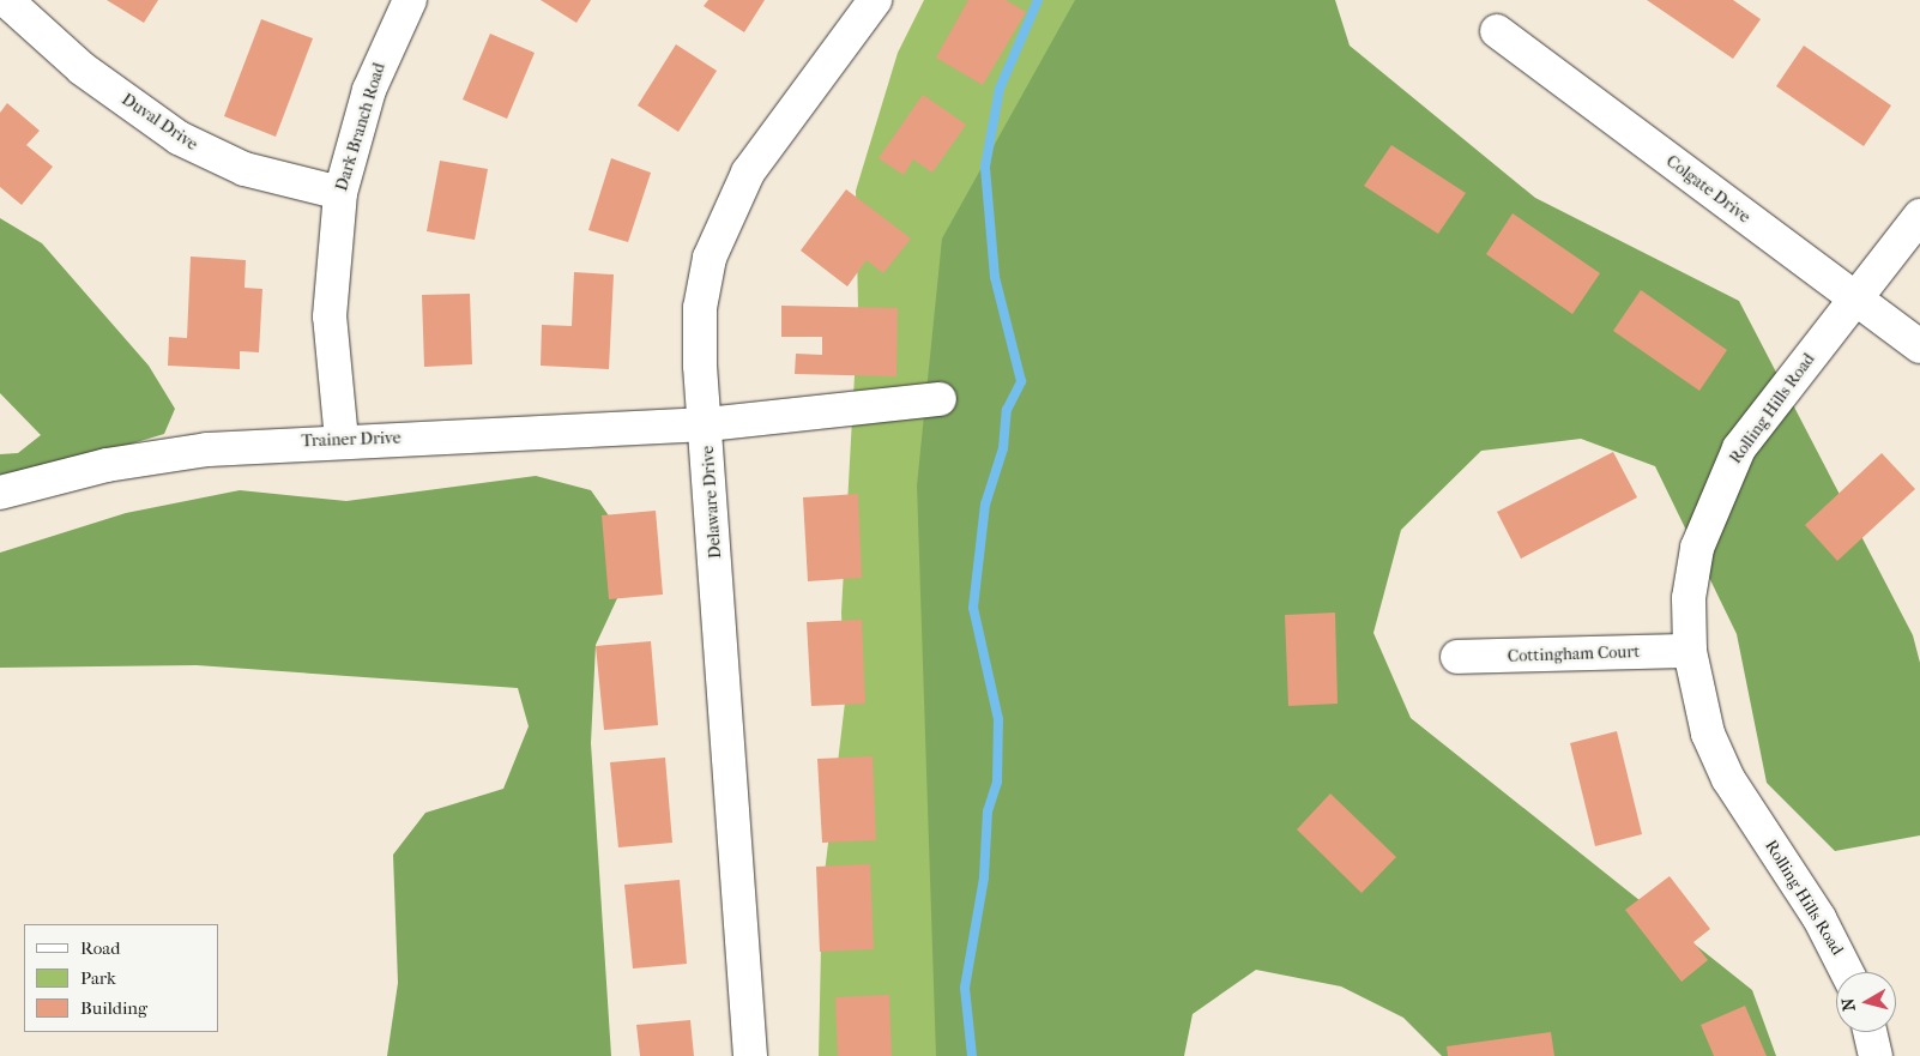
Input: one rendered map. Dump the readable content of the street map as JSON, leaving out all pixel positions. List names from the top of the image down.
{
  "streets": {
    "street": [
      "Duval Drive",
      "Dark Branch Road",
      "Colgate Drive",
      "Rolling Hills Road",
      "Trainer Drive",
      "Delaware Drive",
      "Cottingham Court"
    ]
  },
  "crossings": [
    ["Duval Drive", "Dark Branch Road"],
    ["Dark Branch Road", "Trainer Drive"],
    ["Colgate Drive", "Rolling Hills Road"],
    ["Rolling Hills Road", "Cottingham Court"],
    ["Trainer Drive", "Delaware Drive"]
  ],
  "legend": ["Road", "Park", "Building"],
  "north": "left"
}
